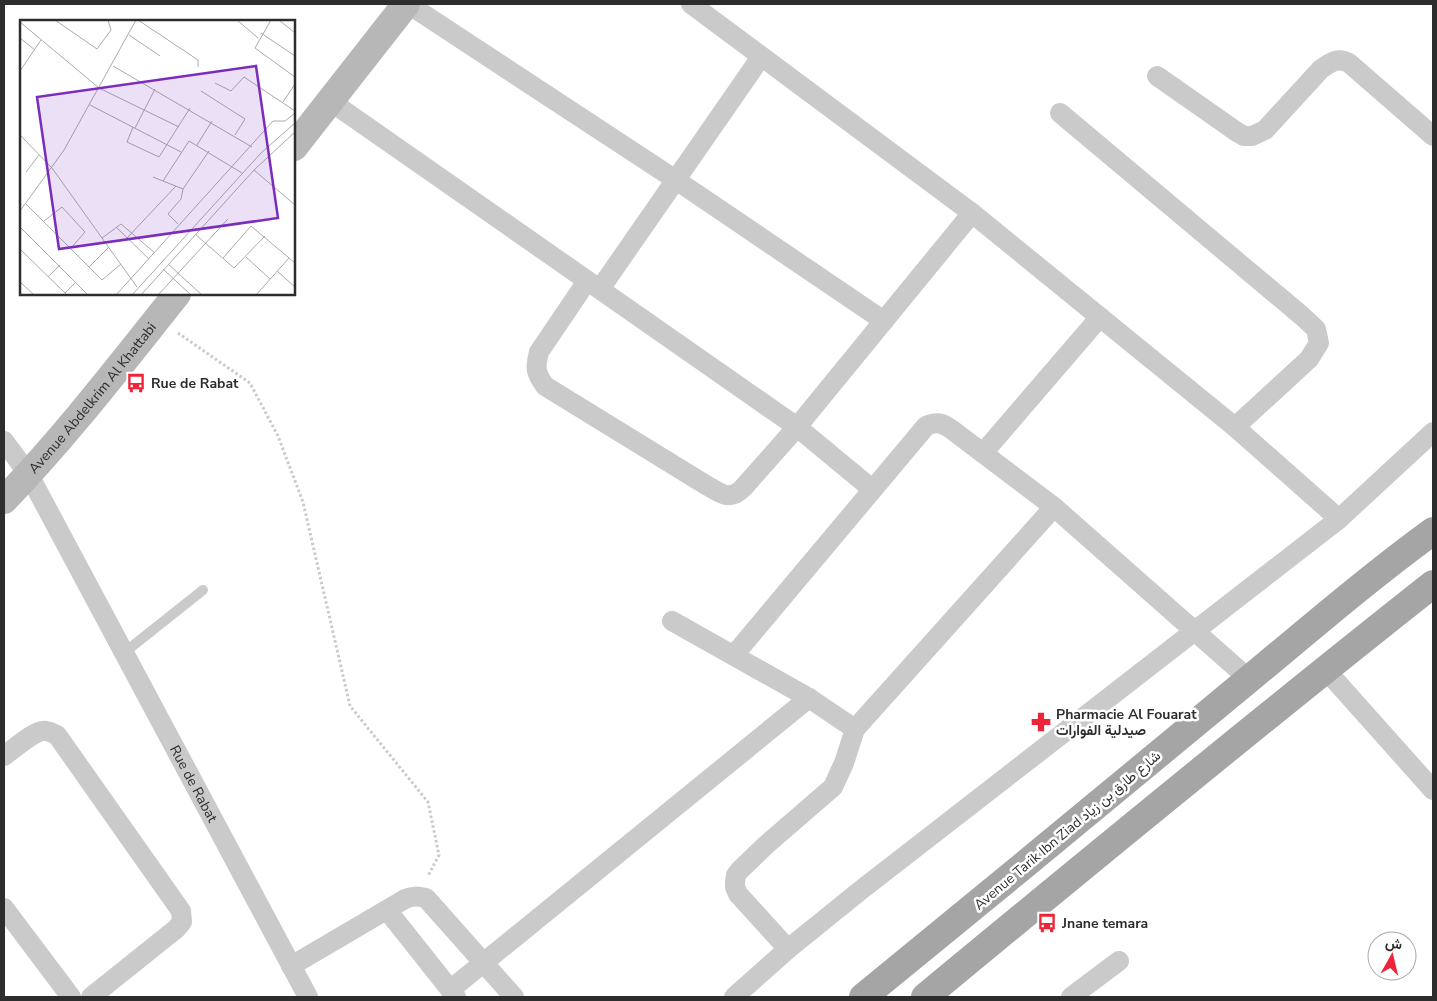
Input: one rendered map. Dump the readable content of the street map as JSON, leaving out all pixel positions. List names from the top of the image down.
{
  "streets": {
    "main road": ["Avenue Abdelkrim Al Khattabi", "Avenue Tarik Ibn Ziad شارع طارق بن زياد"],
    "street": ["Rue de Rabat"]
  },
  "crossings": [
    ["Avenue Abdelkrim Al Khattabi", "Rue de Rabat"]
  ],
  "places": {
    "bus stop": ["Rue de Rabat", "Jnane temara"],
    "pharmacy": ["Pharmacie Al Fouarat صيدلية الفوارات"]
  },
  "north": "top"
}
